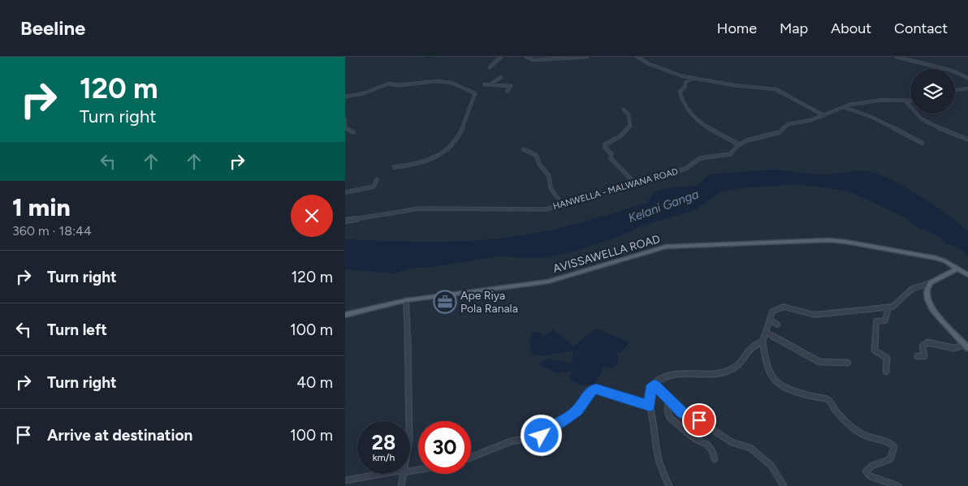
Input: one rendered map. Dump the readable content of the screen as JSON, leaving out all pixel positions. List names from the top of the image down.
{
  "streets": {
    "main road": ["AVISSAWELLA ROAD"],
    "street": ["HANWELLA - MALWANA ROAD"]
  },
  "water": ["Kelani Ganga"],
  "places": {
    "office": ["Ape Riya Pola Ranala"]
  },
  "page": {
    "header": "Beeline",
    "nav": [
      "Home",
      "Map",
      "About",
      "Contact"
    ],
    "turn": ["120 m", "Turn right"],
    "heading": ["1 min", "360 m · 18:44"],
    "list": [
      {
        "name": "Turn right",
        "value": "120 m"
      },
      {
        "name": "Turn left",
        "value": "100 m"
      },
      {
        "name": "Turn right",
        "value": "40 m"
      },
      {
        "name": "Arrive at destination",
        "value": "100 m"
      }
    ],
    "speed": "28 km/h",
    "limit": "30"
  }
}
